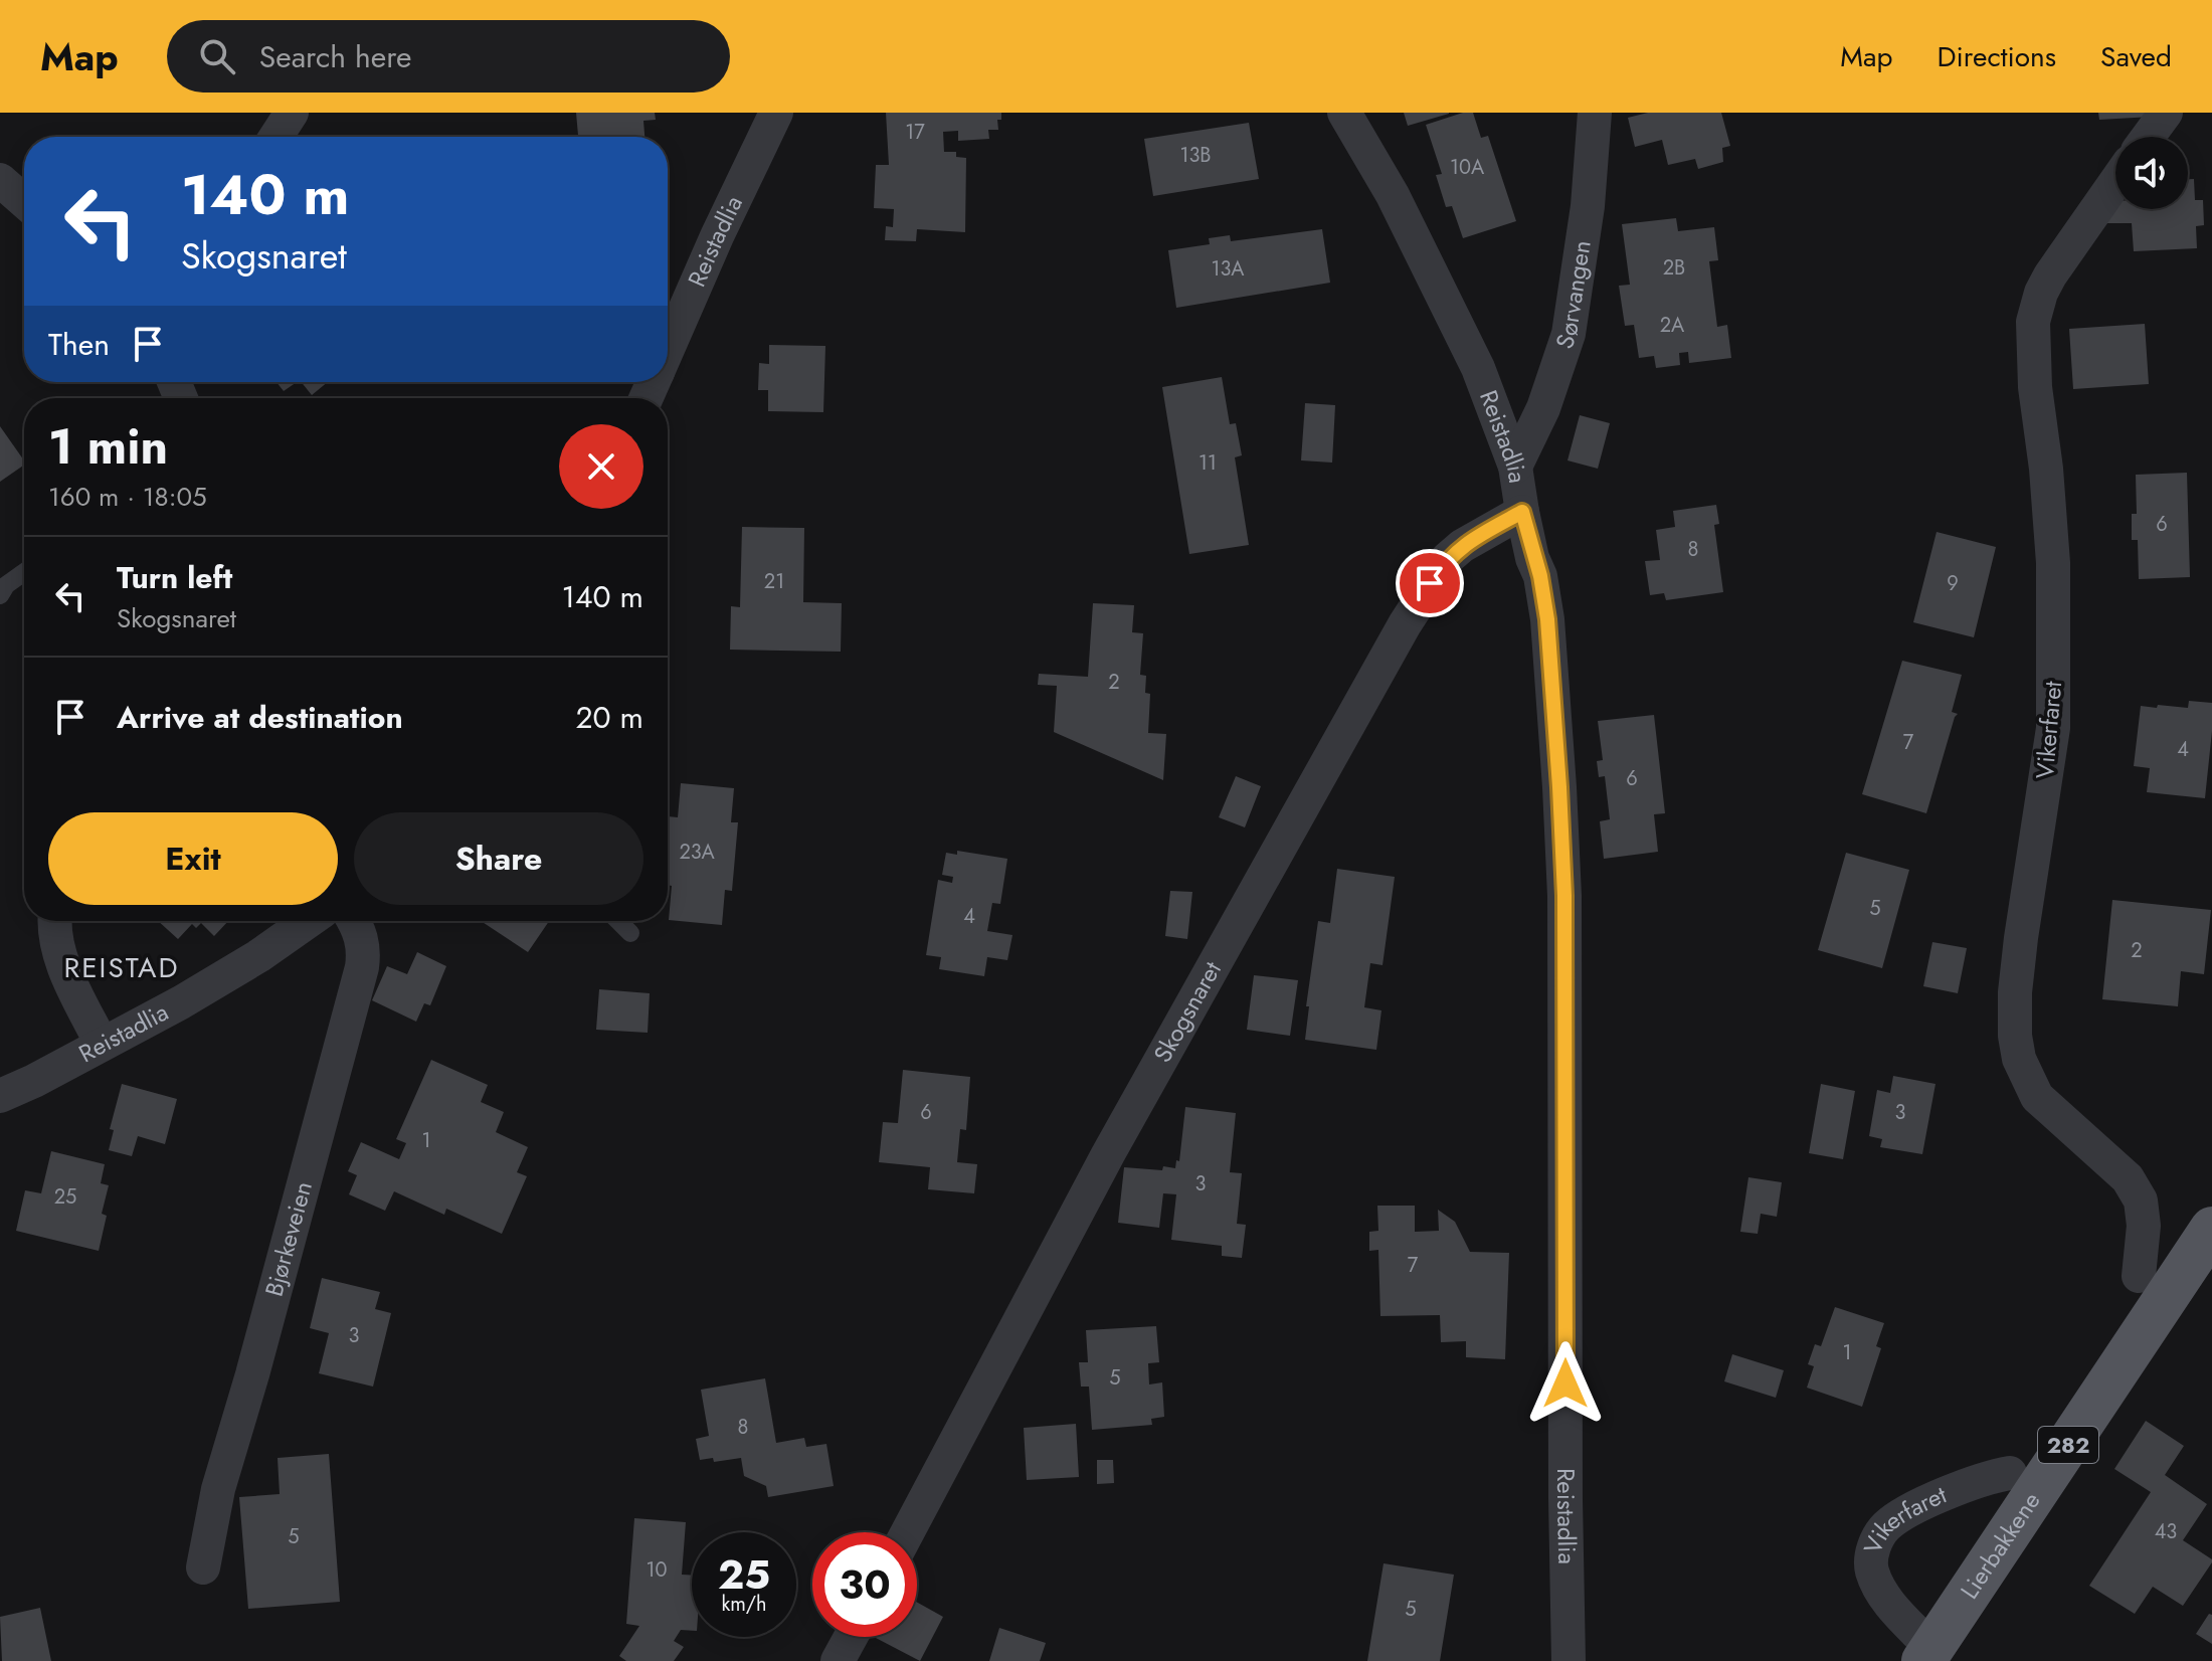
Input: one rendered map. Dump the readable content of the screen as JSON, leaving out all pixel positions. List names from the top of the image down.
{
  "streets": {
    "main road": ["282", "Lierbakkene"],
    "street": [
      "Reistadlia",
      "Sørvangen",
      "Vikerfaret",
      "Skogsnaret",
      "Bjørkeveien"
    ]
  },
  "crossings": [
    ["Reistadlia", "Sørvangen"],
    ["Reistadlia", "Skogsnaret"],
    ["Vikerfaret", "Lierbakkene"]
  ],
  "districts": ["REISTAD"],
  "house_numbers": [
    "17",
    "13B",
    "10A",
    "2B",
    "13A",
    "2A",
    "11",
    "6",
    "8",
    "21",
    "9",
    "2",
    "7",
    "4",
    "6",
    "23A",
    "5",
    "4",
    "2",
    "6",
    "3",
    "1",
    "3",
    "25",
    "7",
    "3",
    "1",
    "5",
    "8",
    "43",
    "5",
    "10",
    "5"
  ],
  "page": {
    "header": "Map",
    "search": "Search here",
    "nav": ["Map", "Directions", "Saved"],
    "turn": ["140 m", "Skogsnaret"],
    "then": "Then",
    "heading": ["1 min", "160 m · 18:05"],
    "list": [
      {
        "name": "Turn left",
        "note": "Skogsnaret",
        "value": "140 m"
      },
      {
        "name": "Arrive at destination",
        "value": "20 m"
      }
    ],
    "buttons": ["Exit", "Share"],
    "speed": "25 km/h",
    "limit": "30"
  }
}
